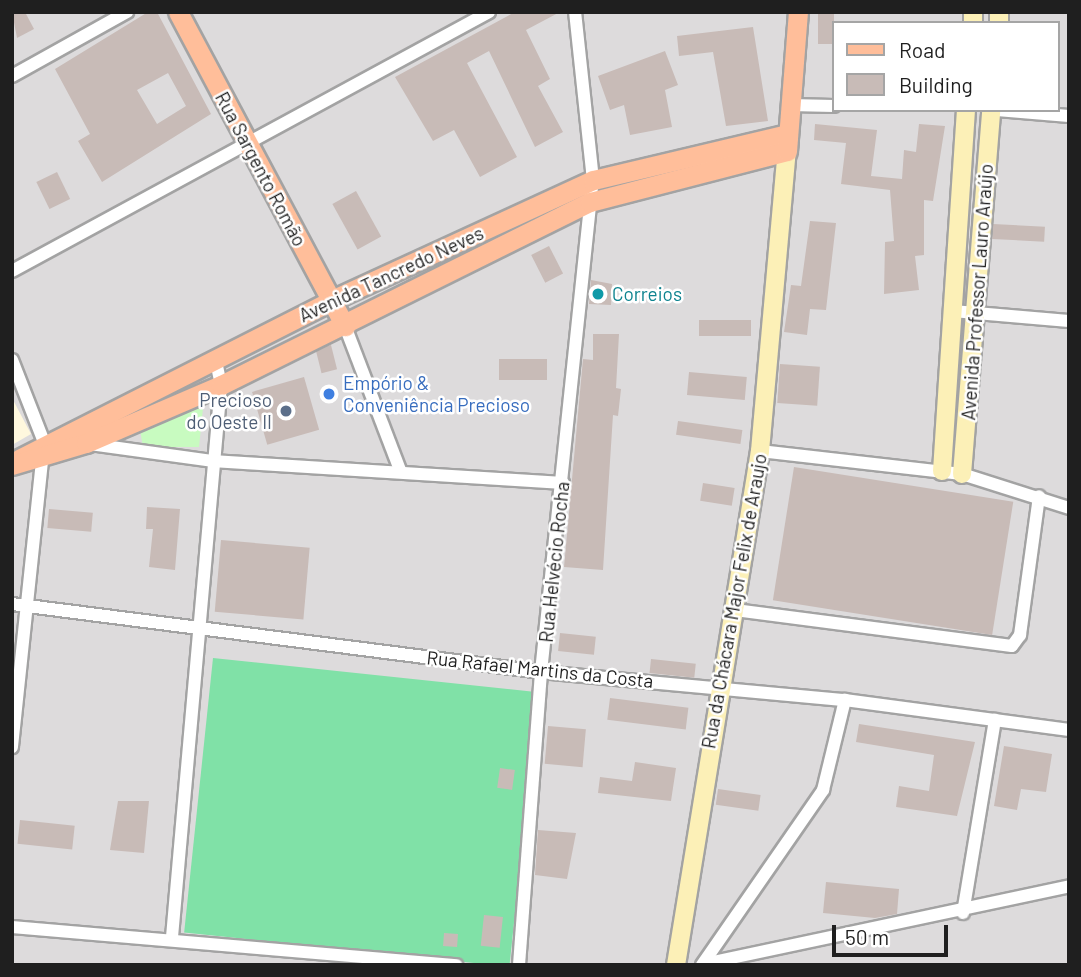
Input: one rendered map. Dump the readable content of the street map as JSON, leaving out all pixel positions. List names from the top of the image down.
{
  "streets": {
    "main road": ["Rua Sargento Romão", "Avenida Tancredo Neves"],
    "street": [
      "Avenida Professor Lauro Araújo",
      "Rua Helvécio Rocha",
      "Rua da Chácara Major Felix de Araujo",
      "Rua Rafael Martins da Costa"
    ]
  },
  "crossings": [
    ["Rua Sargento Romão", "Avenida Tancredo Neves"],
    ["Avenida Tancredo Neves", "Rua Helvécio Rocha"],
    ["Avenida Tancredo Neves", "Rua da Chácara Major Felix de Araujo"],
    ["Rua Helvécio Rocha", "Rua Rafael Martins da Costa"],
    ["Rua da Chácara Major Felix de Araujo", "Rua Rafael Martins da Costa"]
  ],
  "places": ["Correios", "Empório & Conveniência Precioso", "Precioso do Oeste II"],
  "legend": ["Road", "Building"],
  "scale_bar": "50 m"
}
